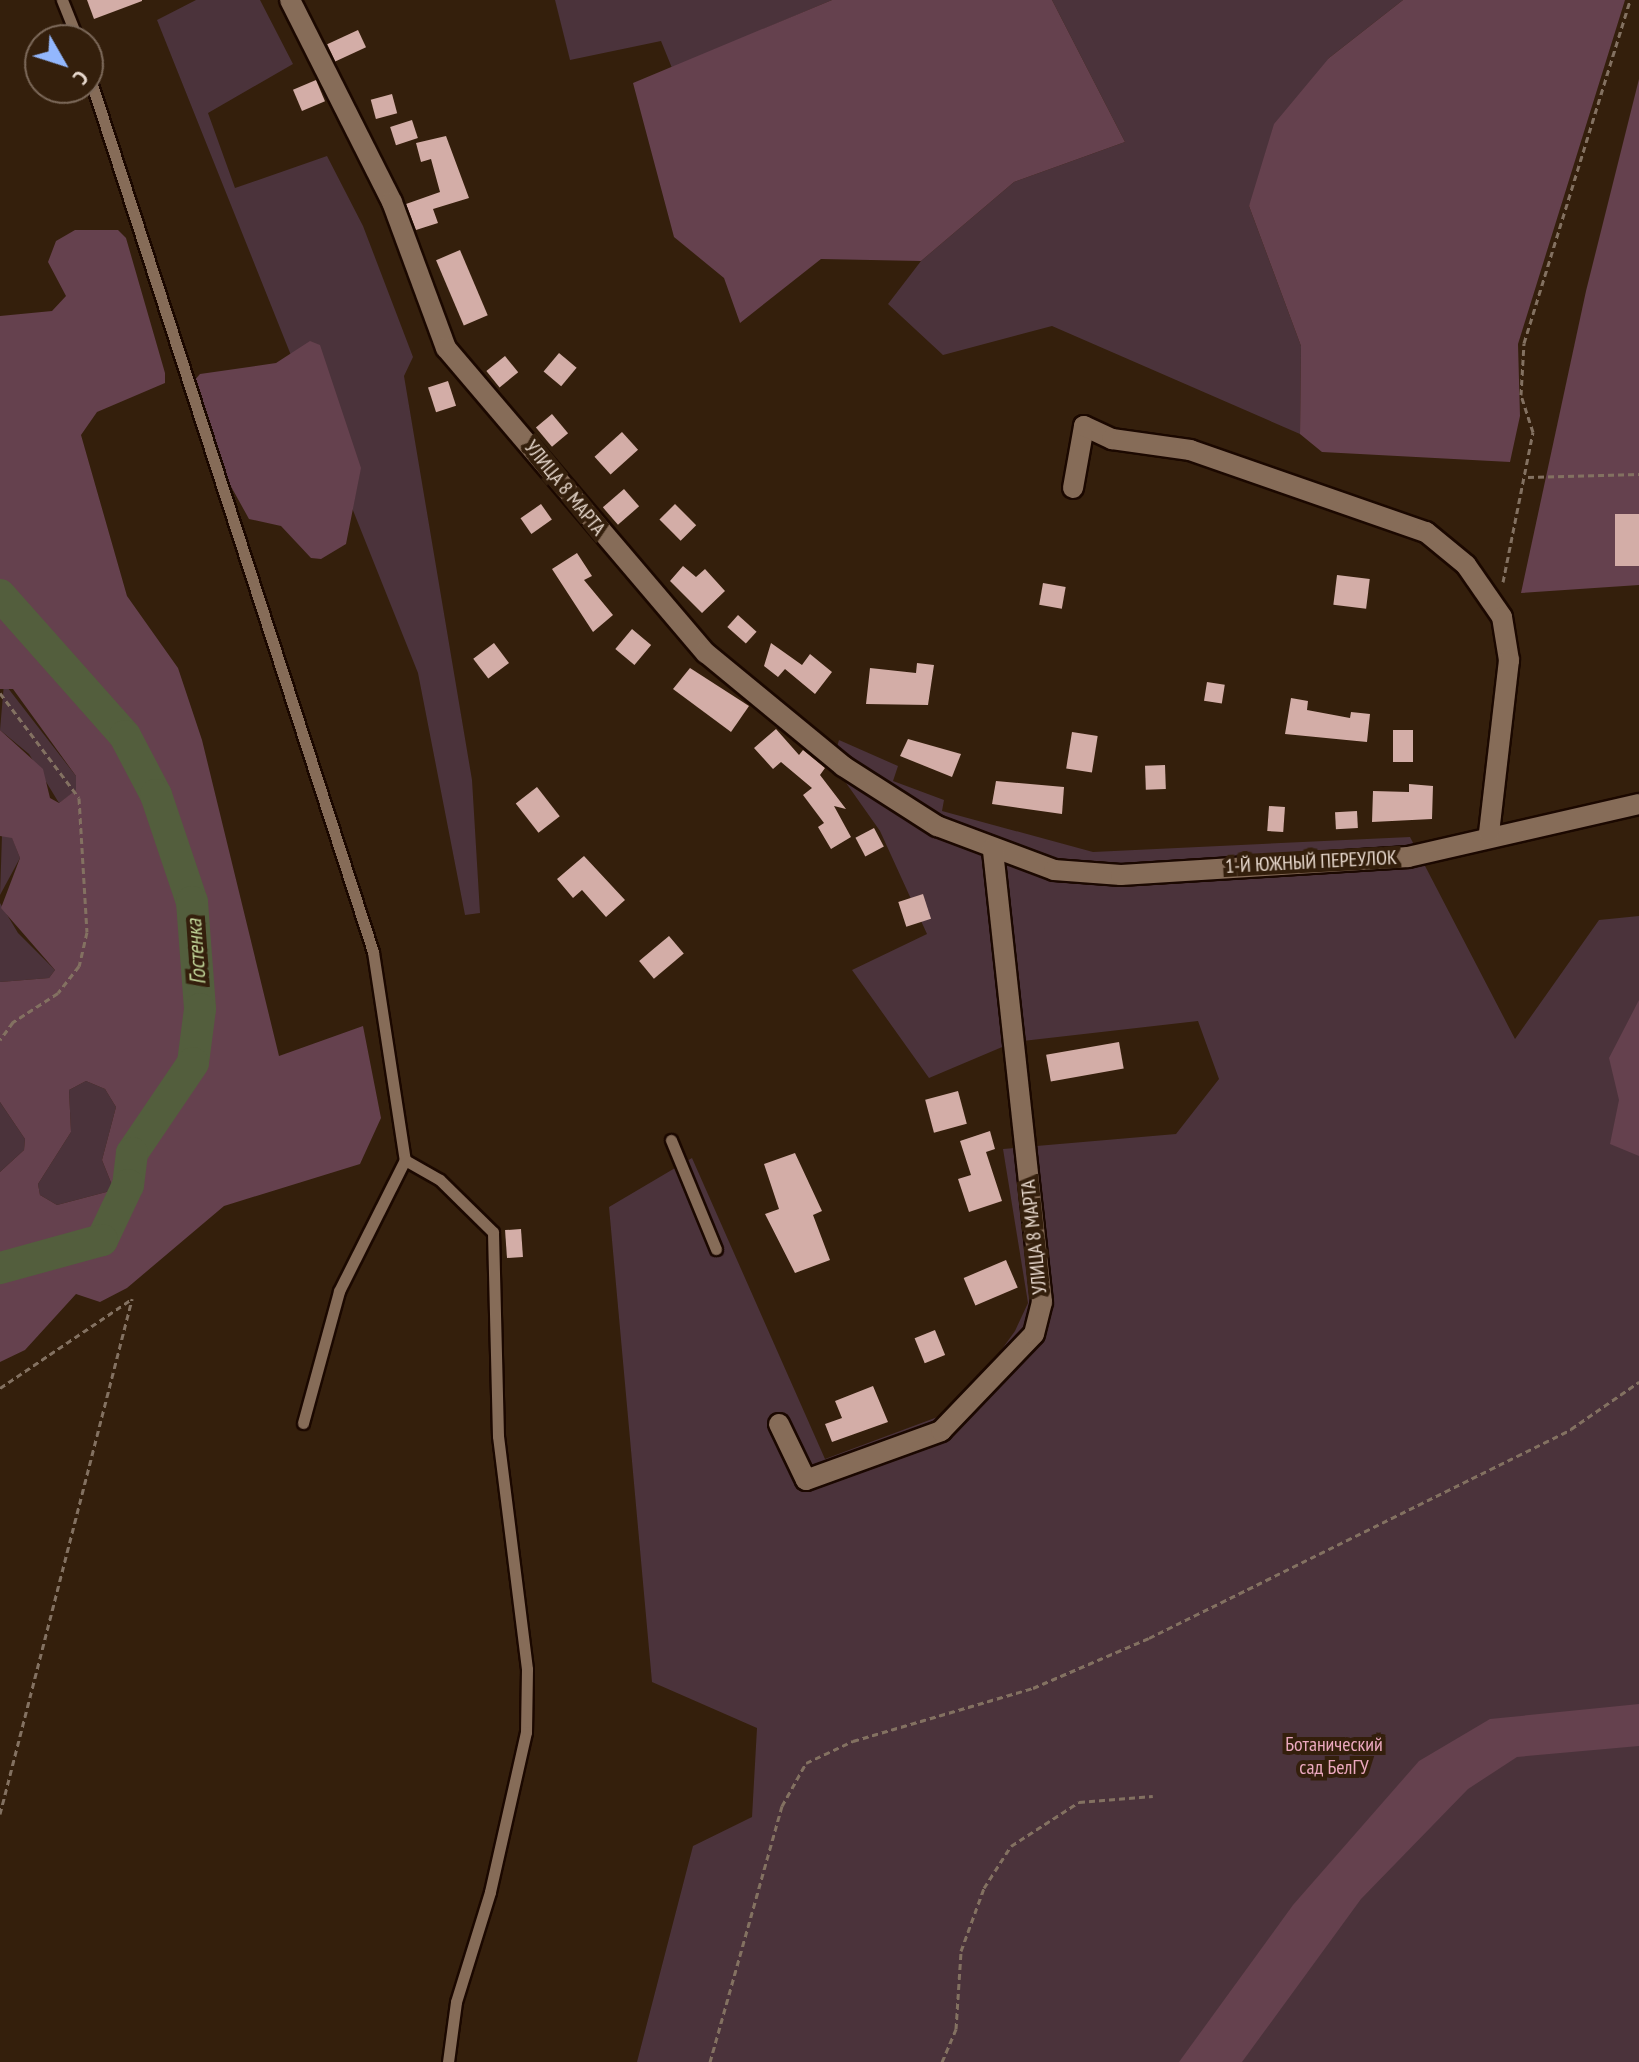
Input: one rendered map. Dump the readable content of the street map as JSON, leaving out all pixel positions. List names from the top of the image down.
{
  "streets": {
    "street": ["УЛИЦА 8 МАРТА", "1-Й ЮЖНЫЙ ПЕРЕУЛОК"]
  },
  "crossings": [
    ["УЛИЦА 8 МАРТА", "1-Й ЮЖНЫЙ ПЕРЕУЛОК"]
  ],
  "water": ["Гостенка"],
  "parks": ["Ботанический сад БелГУ"],
  "north": "bottom right"
}
